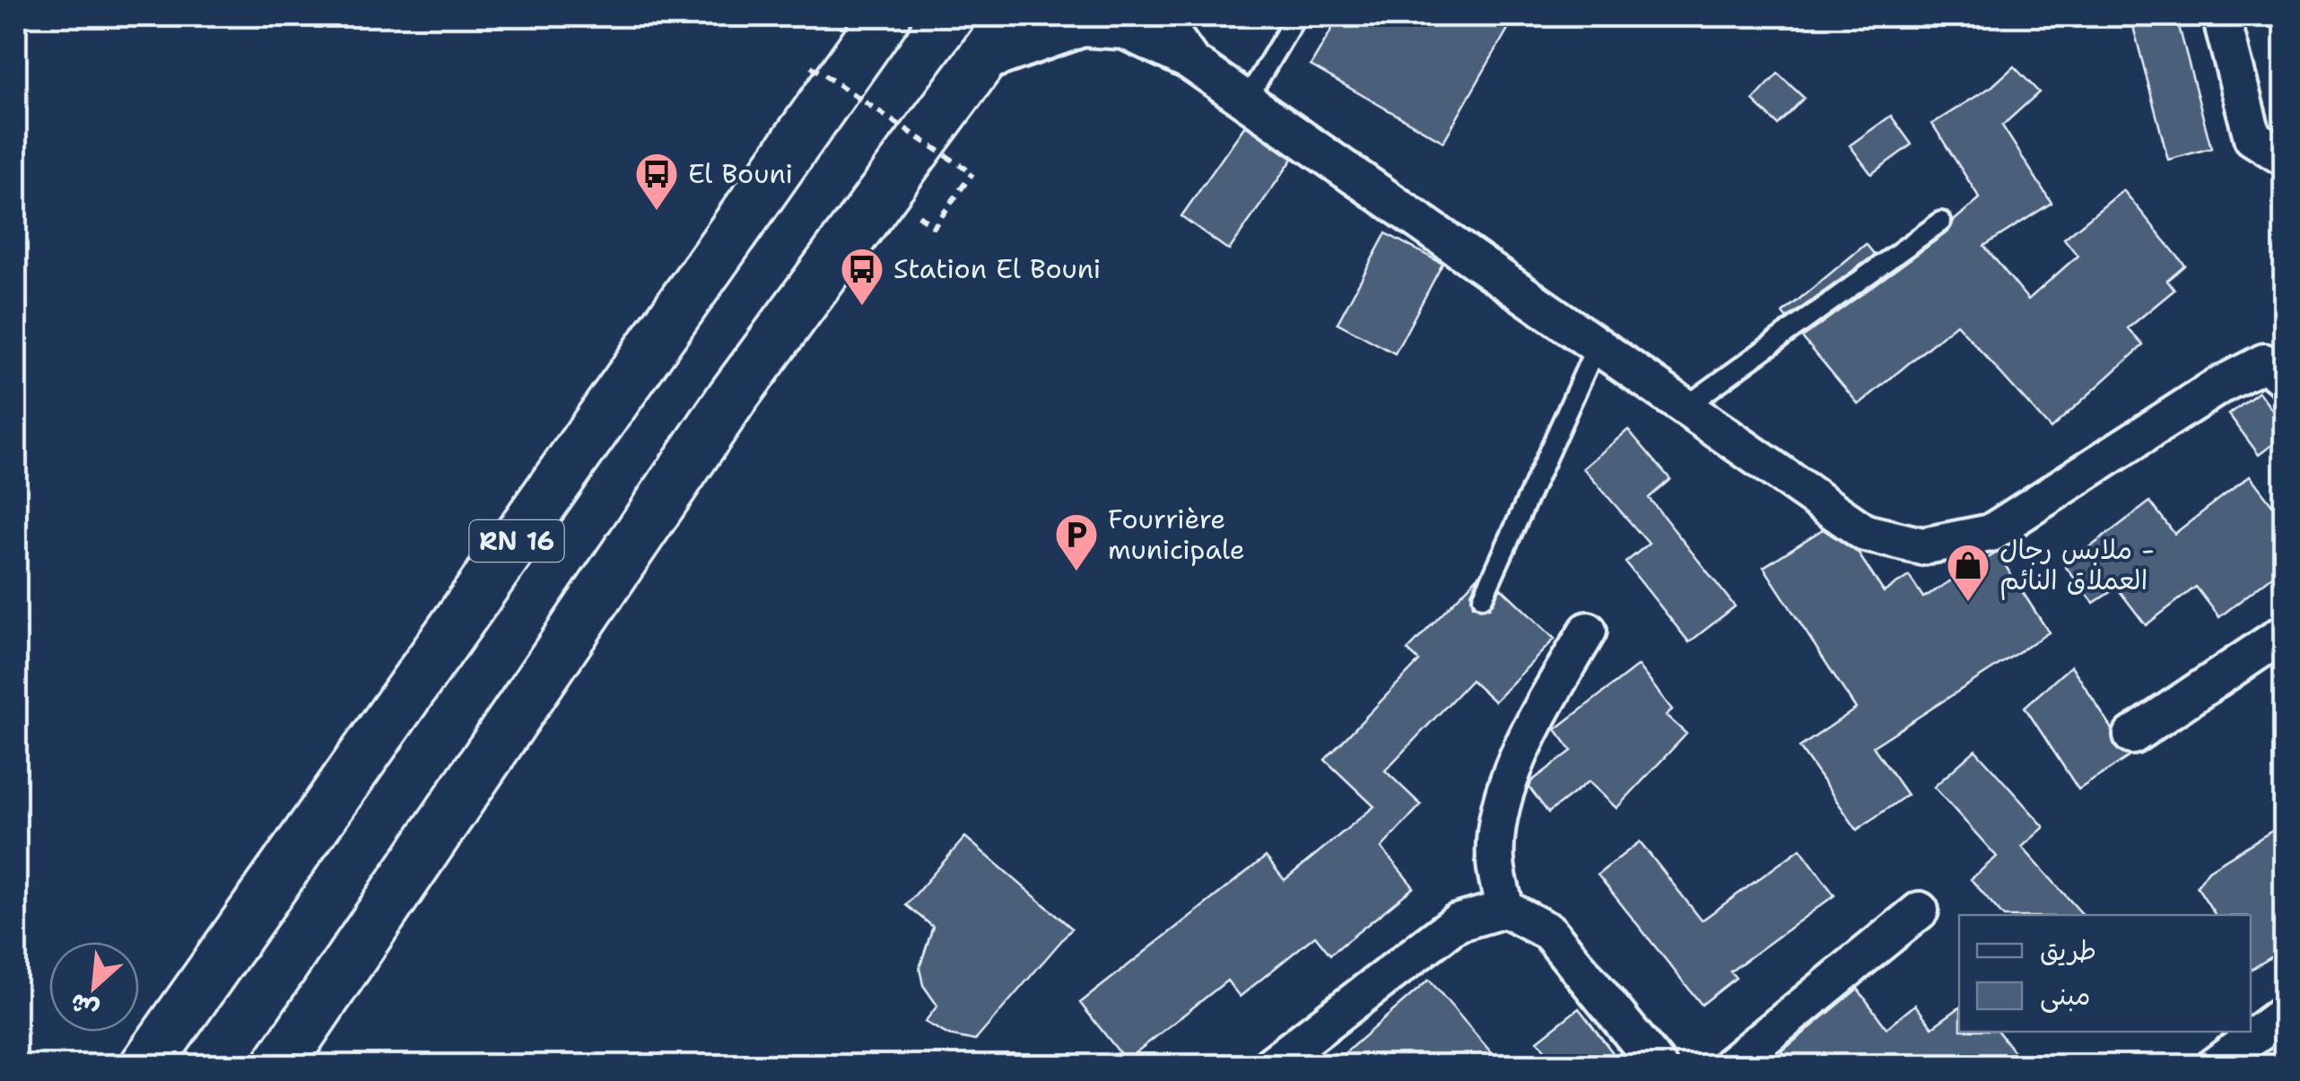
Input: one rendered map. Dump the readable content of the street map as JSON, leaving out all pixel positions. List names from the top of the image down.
{
  "streets": {
    "highway": ["RN 16"]
  },
  "places": {
    "bus stop": ["El Bouni", "Station El Bouni"],
    "parking": ["Fourrière municipale"],
    "shop": ["ملابس رجال - العملاق النائم"]
  },
  "legend": ["طريق", "مبنى"],
  "north": "bottom left"
}
